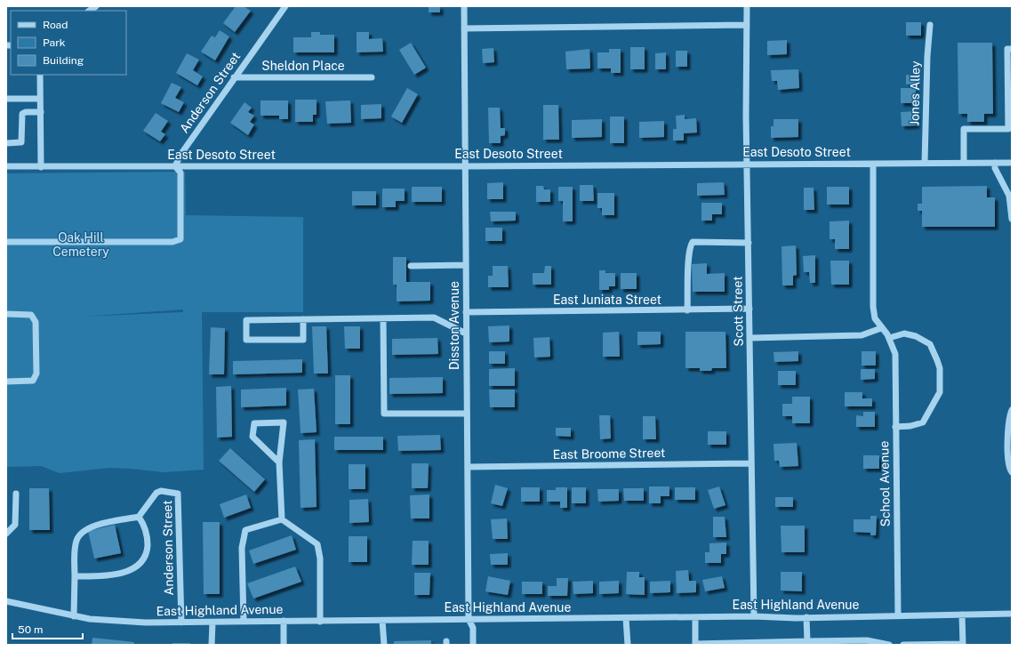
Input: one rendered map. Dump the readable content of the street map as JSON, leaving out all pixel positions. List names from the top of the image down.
{
  "streets": {
    "street": [
      "Sheldon Place",
      "Anderson Street",
      "Jones Alley",
      "East Desoto Street",
      "East Juniata Street",
      "Scott Street",
      "Disston Avenue",
      "East Broome Street",
      "School Avenue",
      "East Highland Avenue"
    ]
  },
  "crossings": [
    ["Sheldon Place", "Anderson Street"],
    ["Anderson Street", "East Desoto Street"],
    ["Anderson Street", "East Highland Avenue"],
    ["Jones Alley", "East Desoto Street"],
    ["East Desoto Street", "Scott Street"],
    ["East Desoto Street", "Disston Avenue"],
    ["East Juniata Street", "Scott Street"],
    ["East Juniata Street", "Disston Avenue"],
    ["Scott Street", "East Broome Street"],
    ["Scott Street", "East Highland Avenue"],
    ["Disston Avenue", "East Broome Street"],
    ["Disston Avenue", "East Highland Avenue"],
    ["School Avenue", "East Highland Avenue"]
  ],
  "parks": ["Oak Hill Cemetery"],
  "legend": ["Road", "Park", "Building"],
  "scale_bar": "50 m"
}
